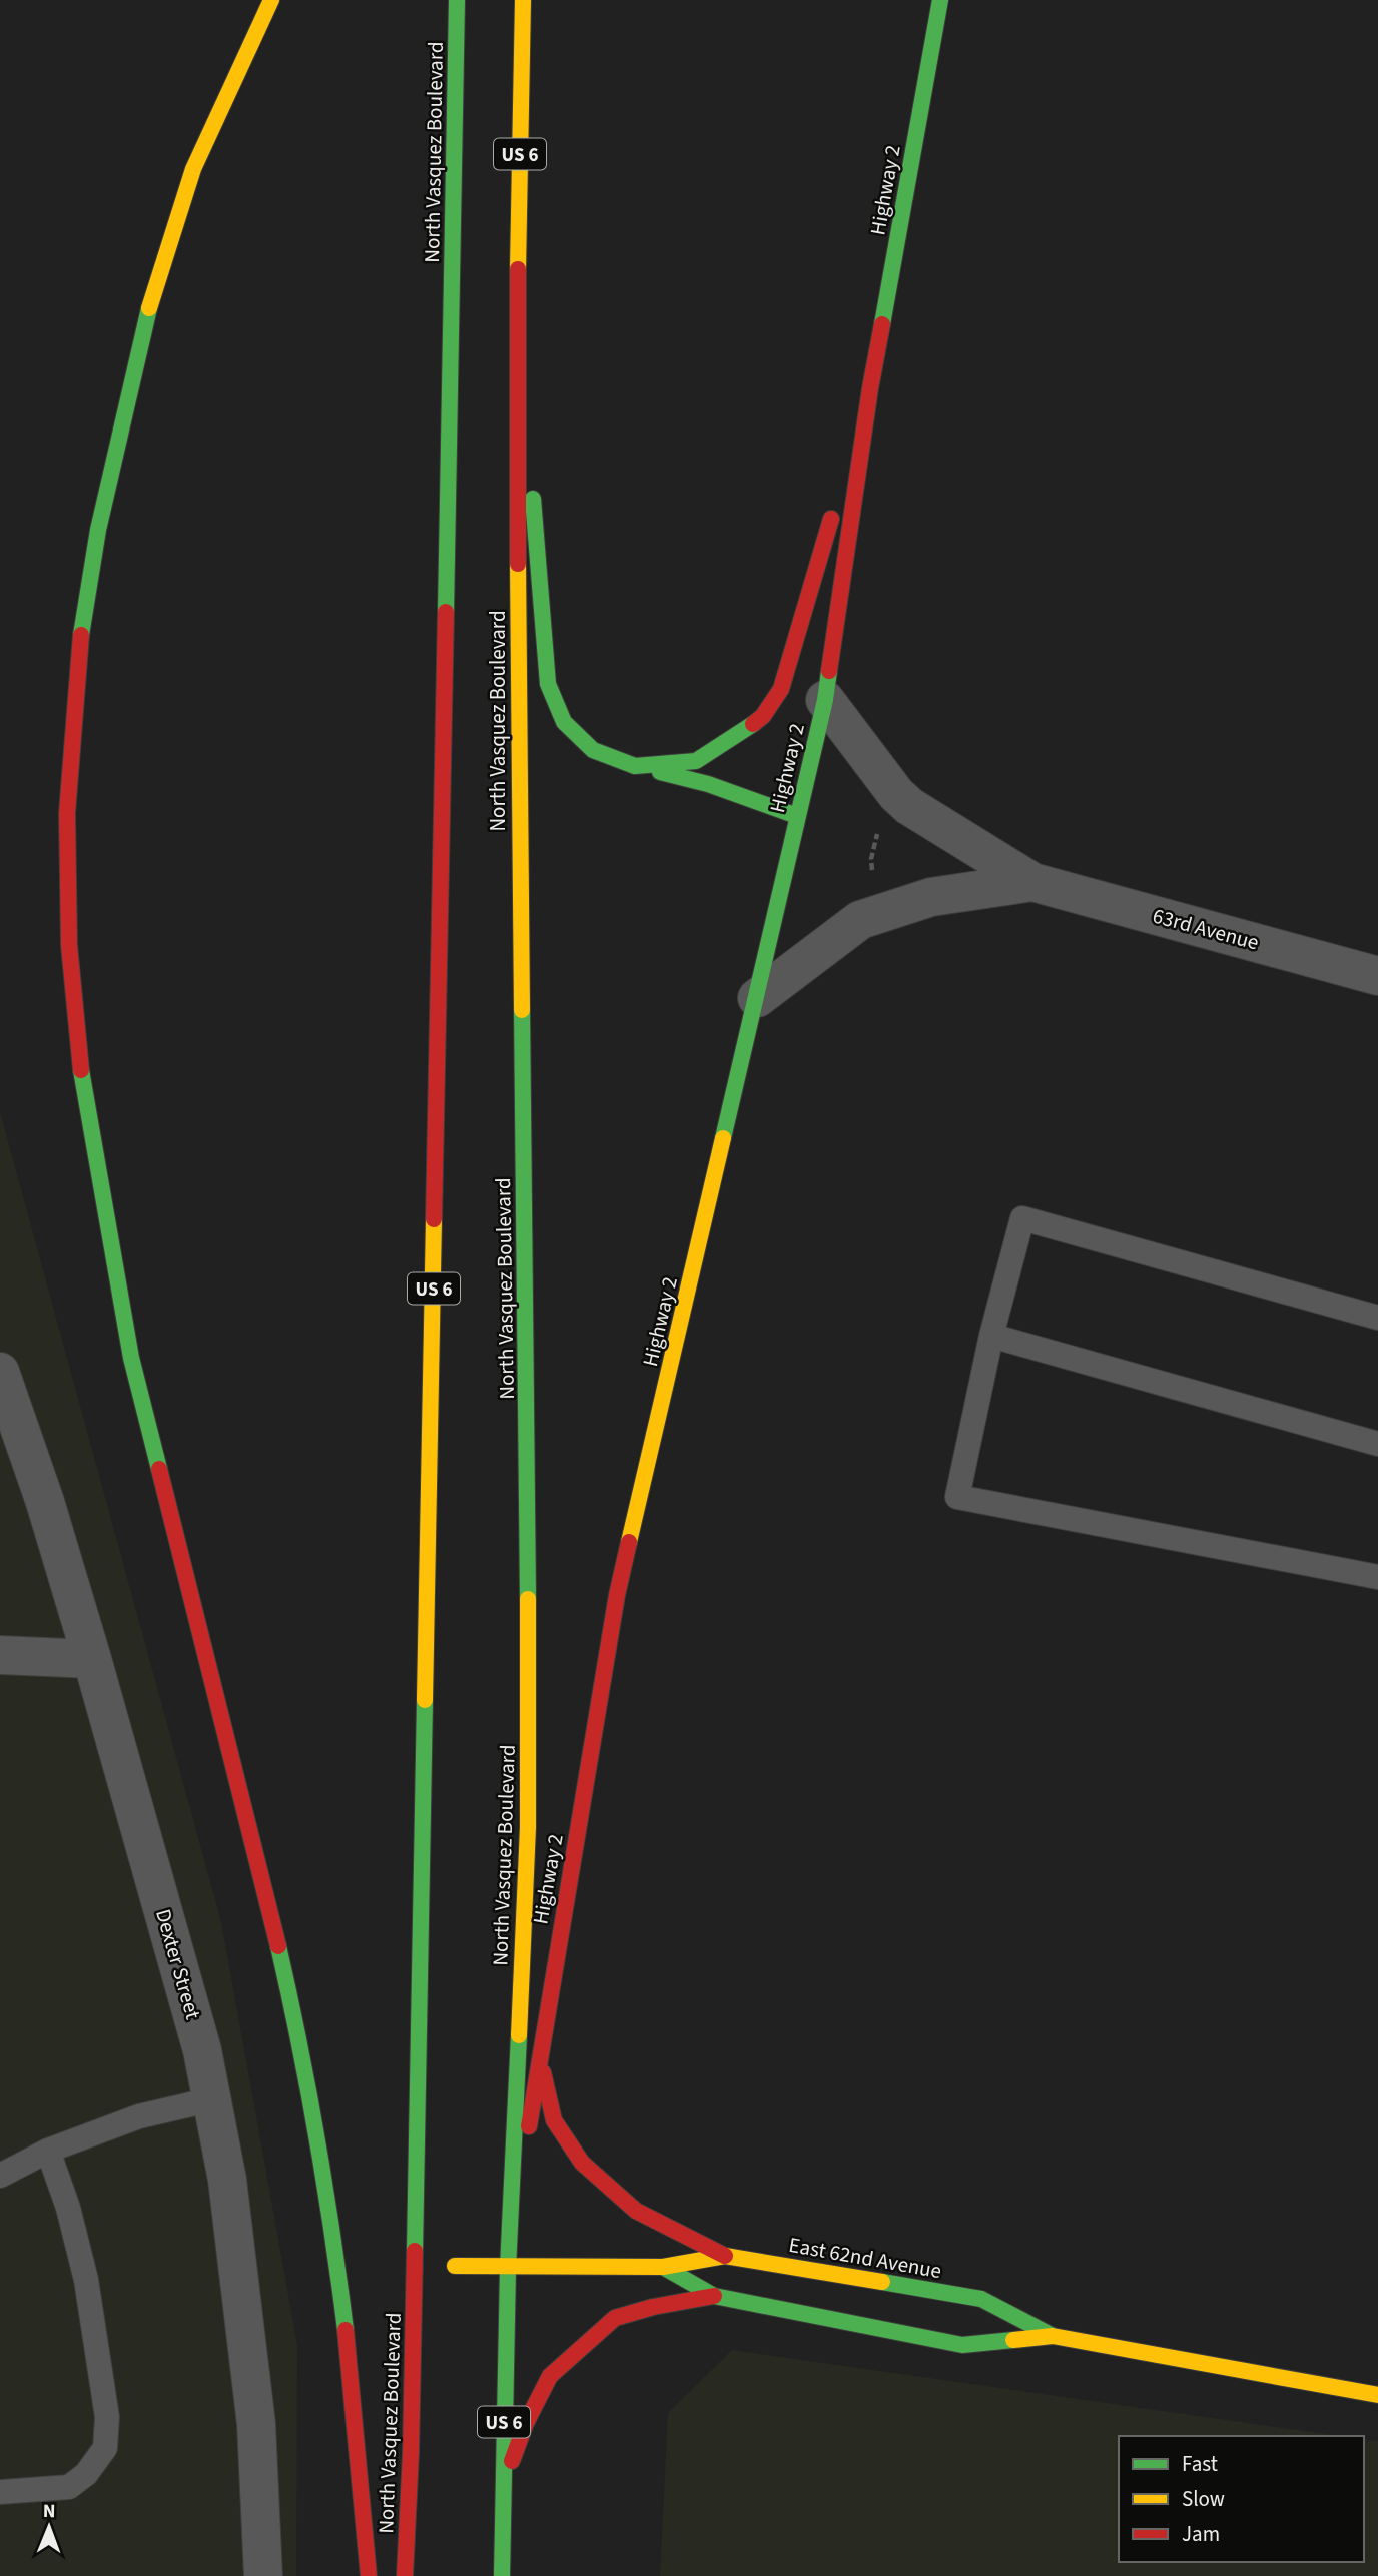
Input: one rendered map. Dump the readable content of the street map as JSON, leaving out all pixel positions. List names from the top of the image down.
{
  "streets": {
    "main road": [
      "North Vasquez Boulevard",
      "US 6",
      "Highway 2",
      "East 62nd Avenue"
    ],
    "street": ["63rd Avenue", "Dexter Street"]
  },
  "crossings": [
    ["North Vasquez Boulevard", "Highway 2"],
    ["North Vasquez Boulevard", "East 62nd Avenue"],
    ["Highway 2", "63rd Avenue"],
    ["Highway 2", "East 62nd Avenue"]
  ],
  "legend": ["Fast", "Slow", "Jam"],
  "north": "top"
}
